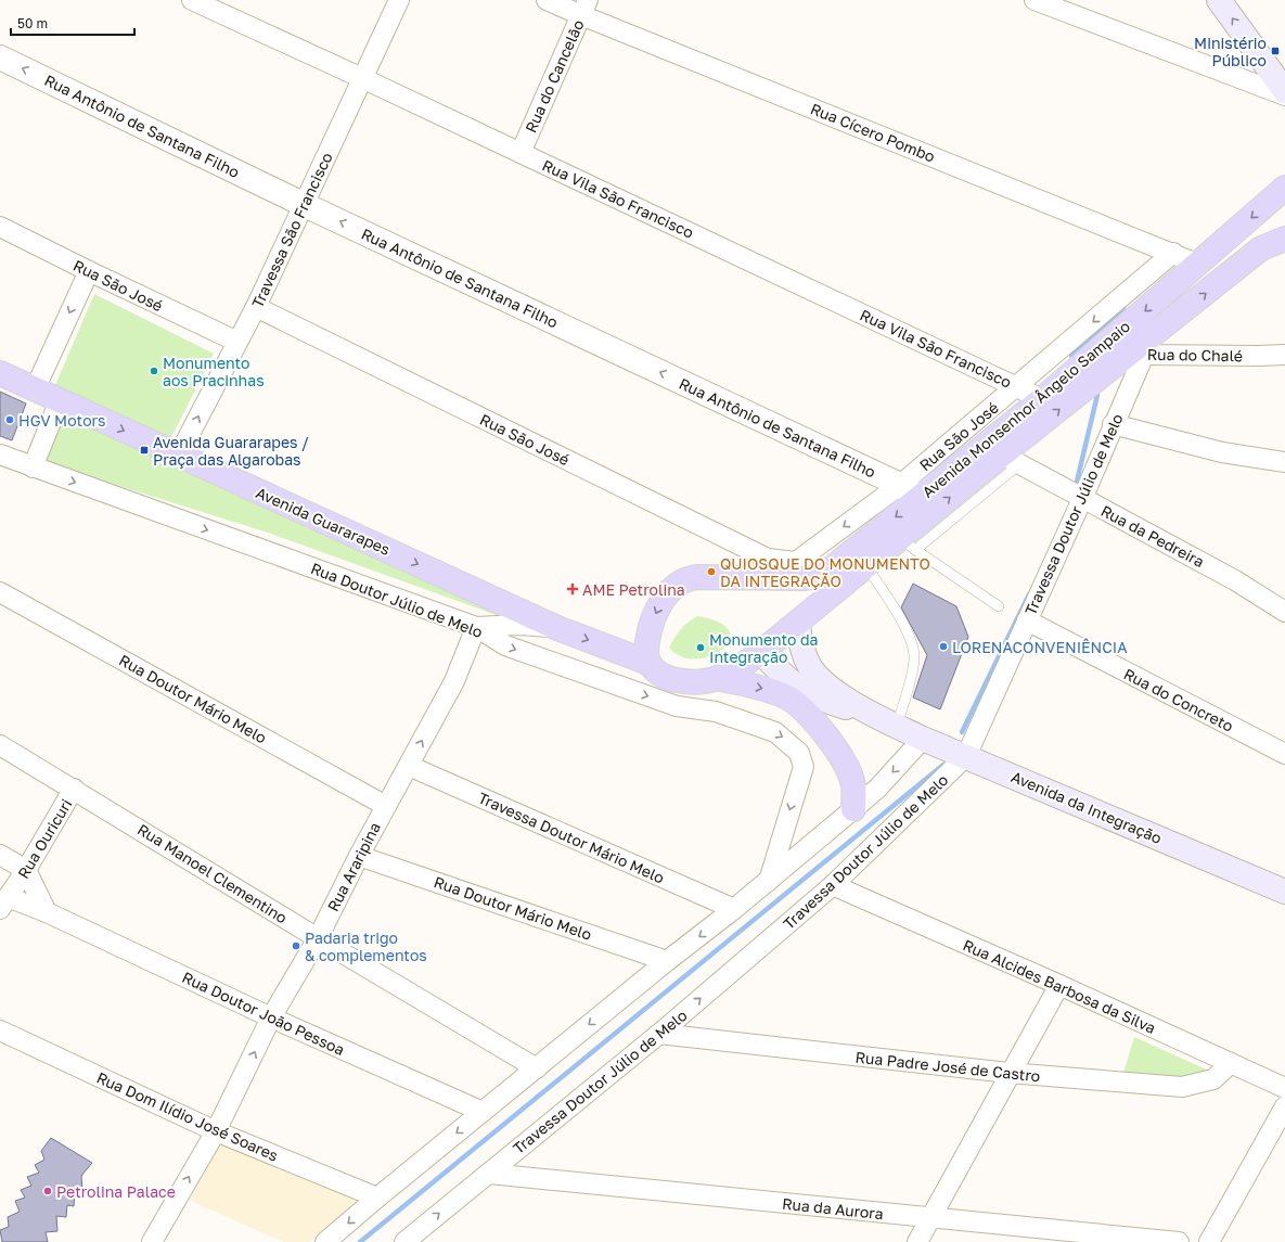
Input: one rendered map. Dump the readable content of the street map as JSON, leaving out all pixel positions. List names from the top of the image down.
{
  "streets": {
    "main road": ["Avenida Monsenhor Ângelo Sampaio", "Avenida Guararapes", "Avenida da Integração"],
    "street": [
      "Rua do Cancelão",
      "Rua Antônio de Santana Filho",
      "Rua Cícero Pombo",
      "Rua Vila São Francisco",
      "Travessa São Francisco",
      "Rua São José",
      "Rua do Chalé",
      "Travessa Doutor Júlio de Melo",
      "Rua da Pedreira",
      "Rua Doutor Júlio de Melo",
      "Rua Doutor Mário Melo",
      "Rua do Concreto",
      "Travessa Doutor Mário Melo",
      "Rua Ouricuri",
      "Rua Araripina",
      "Rua Manoel Clementino",
      "Rua Alcides Barbosa da Silva",
      "Rua Doutor João Pessoa",
      "Rua Padre José de Castro",
      "Rua Dom Ilídio José Soares",
      "Rua da Aurora"
    ]
  },
  "crossings": [
    ["Rua do Cancelão", "Rua Cícero Pombo"],
    ["Rua do Cancelão", "Rua Vila São Francisco"],
    ["Rua Antônio de Santana Filho", "Travessa São Francisco"],
    ["Rua Antônio de Santana Filho", "Rua São José"],
    ["Rua Antônio de Santana Filho", "Avenida Monsenhor Ângelo Sampaio"],
    ["Rua Cícero Pombo", "Rua São José"],
    ["Rua Cícero Pombo", "Avenida Monsenhor Ângelo Sampaio"],
    ["Rua Vila São Francisco", "Travessa São Francisco"],
    ["Rua Vila São Francisco", "Rua São José"],
    ["Rua Vila São Francisco", "Avenida Monsenhor Ângelo Sampaio"],
    ["Travessa São Francisco", "Rua São José"],
    ["Travessa São Francisco", "Avenida Guararapes"],
    ["Rua São José", "Avenida Monsenhor Ângelo Sampaio"],
    ["Rua do Chalé", "Avenida Monsenhor Ângelo Sampaio"],
    ["Rua do Chalé", "Travessa Doutor Júlio de Melo"],
    ["Avenida Monsenhor Ângelo Sampaio", "Travessa Doutor Júlio de Melo"],
    ["Avenida Monsenhor Ângelo Sampaio", "Avenida Guararapes"],
    ["Avenida Monsenhor Ângelo Sampaio", "Rua da Pedreira"],
    ["Avenida Monsenhor Ângelo Sampaio", "Avenida da Integração"],
    ["Travessa Doutor Júlio de Melo", "Rua da Pedreira"],
    ["Travessa Doutor Júlio de Melo", "Rua do Concreto"],
    ["Travessa Doutor Júlio de Melo", "Avenida da Integração"],
    ["Travessa Doutor Júlio de Melo", "Rua Alcides Barbosa da Silva"],
    ["Travessa Doutor Júlio de Melo", "Rua Padre José de Castro"],
    ["Travessa Doutor Júlio de Melo", "Rua da Aurora"],
    ["Rua Doutor Júlio de Melo", "Rua Araripina"],
    ["Rua Doutor Mário Melo", "Rua Araripina"],
    ["Travessa Doutor Mário Melo", "Rua Araripina"],
    ["Rua Ouricuri", "Rua Manoel Clementino"],
    ["Rua Ouricuri", "Rua Doutor João Pessoa"],
    ["Rua Araripina", "Rua Manoel Clementino"],
    ["Rua Araripina", "Rua Doutor João Pessoa"],
    ["Rua Araripina", "Rua Dom Ilídio José Soares"],
    ["Rua Alcides Barbosa da Silva", "Rua Padre José de Castro"]
  ],
  "one_way": [
    "Rua Antônio de Santana Filho",
    "Avenida Guararapes",
    "Rua Doutor Júlio de Melo",
    "Rua Araripina"
  ],
  "places": {
    "transit": ["Ministério Público", "Avenida Guararapes / Praça das Algarobas"],
    "other": [
      "Monumento aos Pracinhas",
      "HGV Motors",
      "QUIOSQUE DO MONUMENTO DA INTEGRAÇÃO",
      "LORENACONVENIÊNCIA",
      "Monumento da Integração",
      "Padaria trigo & complementos",
      "Petrolina Palace"
    ],
    "health": ["AME Petrolina"]
  },
  "scale_bar": "50 m"
}
